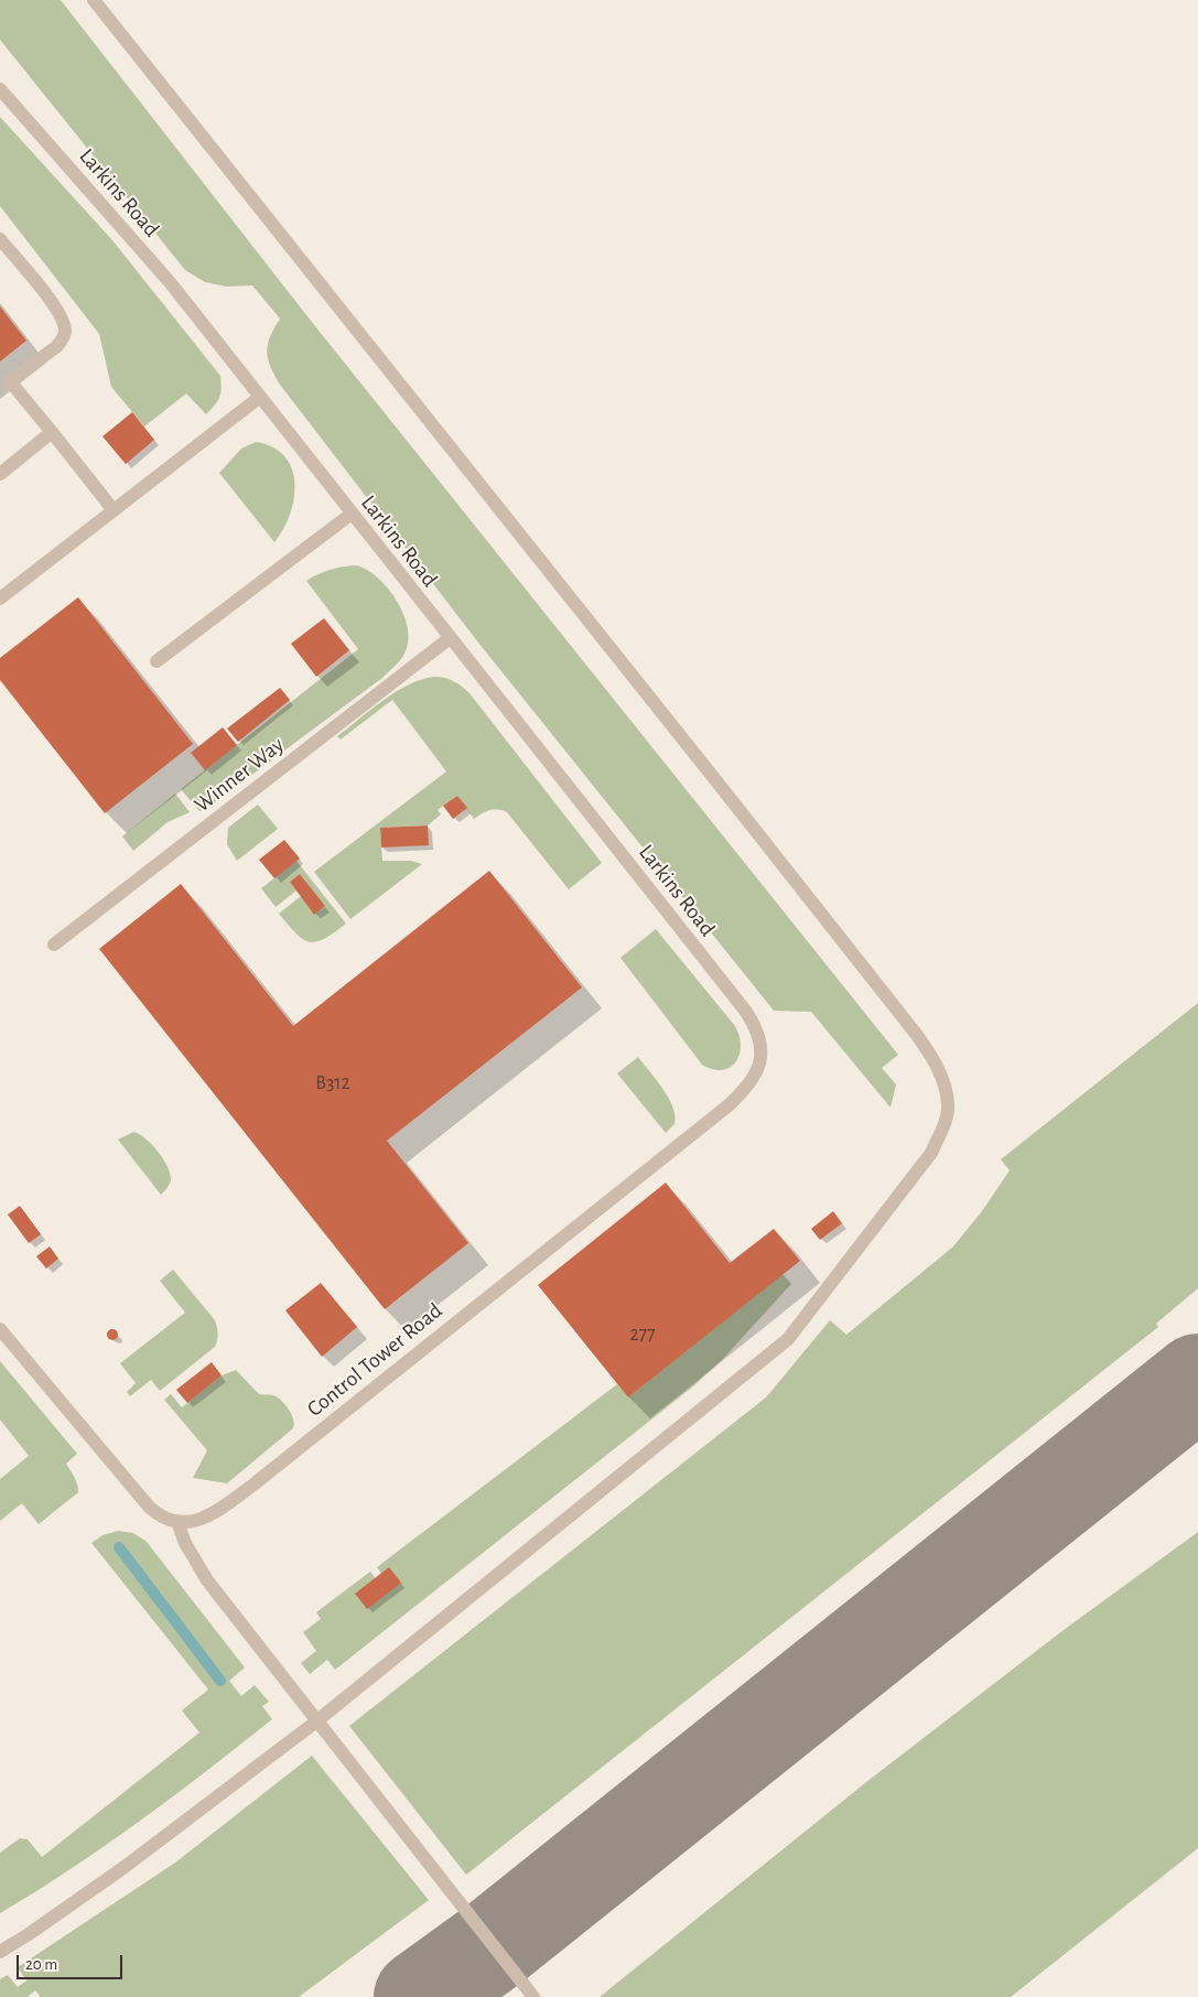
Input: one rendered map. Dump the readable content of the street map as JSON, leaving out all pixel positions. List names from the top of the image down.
{
  "streets": {
    "lane": ["Larkins Road", "Winner Way", "Control Tower Road"]
  },
  "crossings": [
    ["Larkins Road", "Winner Way"],
    ["Larkins Road", "Control Tower Road"]
  ],
  "house_numbers": ["B312", "277"],
  "scale_bar": "20 m"
}
